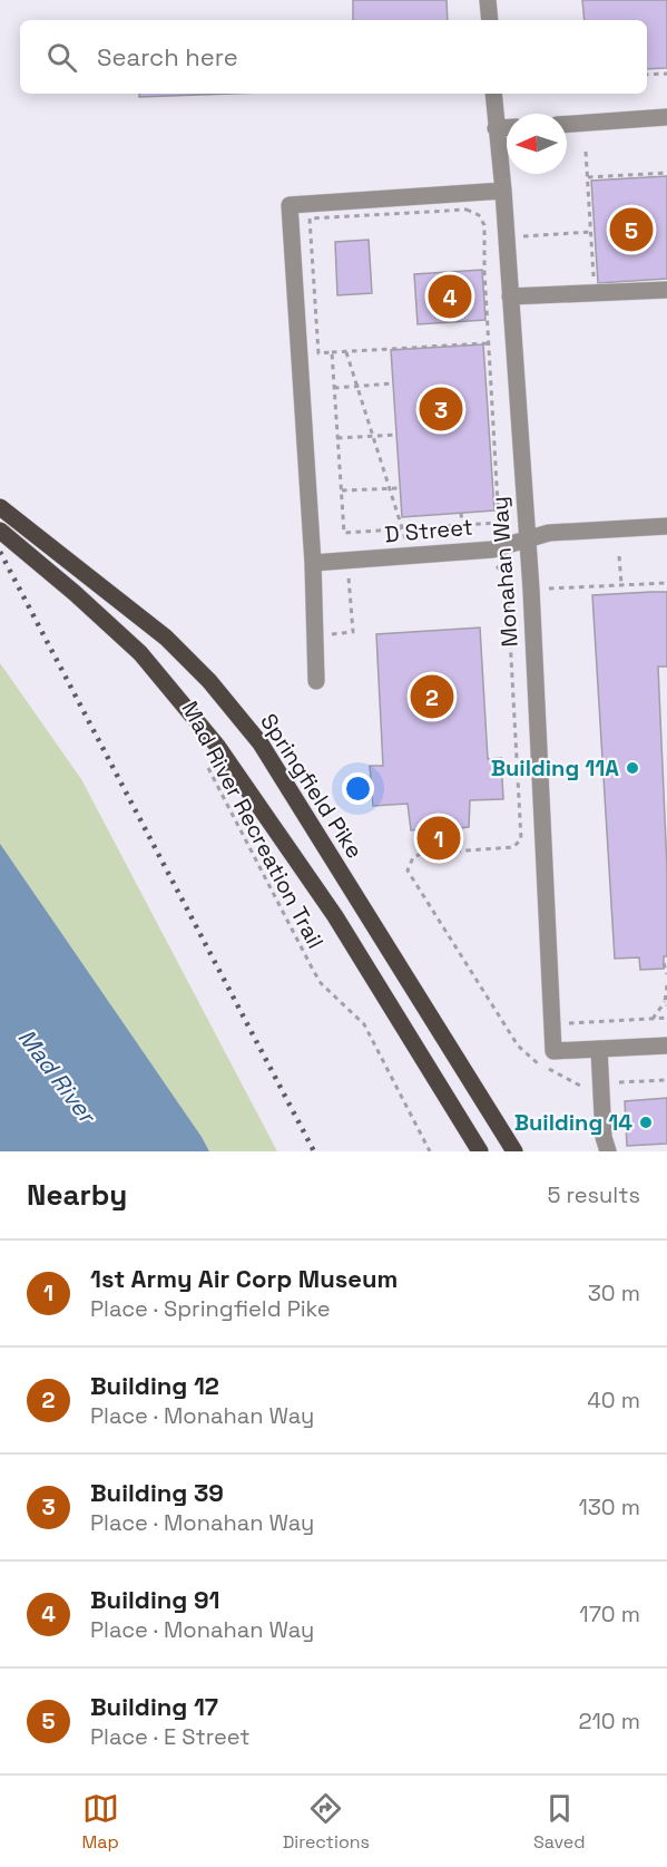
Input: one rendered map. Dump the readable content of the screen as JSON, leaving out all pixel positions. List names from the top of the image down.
{
  "streets": {
    "main road": ["Springfield Pike"],
    "street": ["D Street", "Monahan Way"],
    "path": ["Mad River Recreation Trail"]
  },
  "crossings": [
    ["D Street", "Monahan Way"]
  ],
  "water": ["Mad River"],
  "places": ["Building 11A", "Building 14"],
  "north": "left",
  "page": {
    "search": "Search here",
    "pins": [
      "5",
      "4",
      "3",
      "2",
      "1"
    ],
    "heading": ["Nearby", "5 results"],
    "list": [
      {
        "mark": "1",
        "name": "1st Army Air Corp Museum",
        "note": "Place · Springfield Pike",
        "value": "30 m"
      },
      {
        "mark": "2",
        "name": "Building 12",
        "note": "Place · Monahan Way",
        "value": "40 m"
      },
      {
        "mark": "3",
        "name": "Building 39",
        "note": "Place · Monahan Way",
        "value": "130 m"
      },
      {
        "mark": "4",
        "name": "Building 91",
        "note": "Place · Monahan Way",
        "value": "170 m"
      },
      {
        "mark": "5",
        "name": "Building 17",
        "note": "Place · E Street",
        "value": "210 m"
      }
    ],
    "nav": ["Map", "Directions", "Saved"]
  }
}
